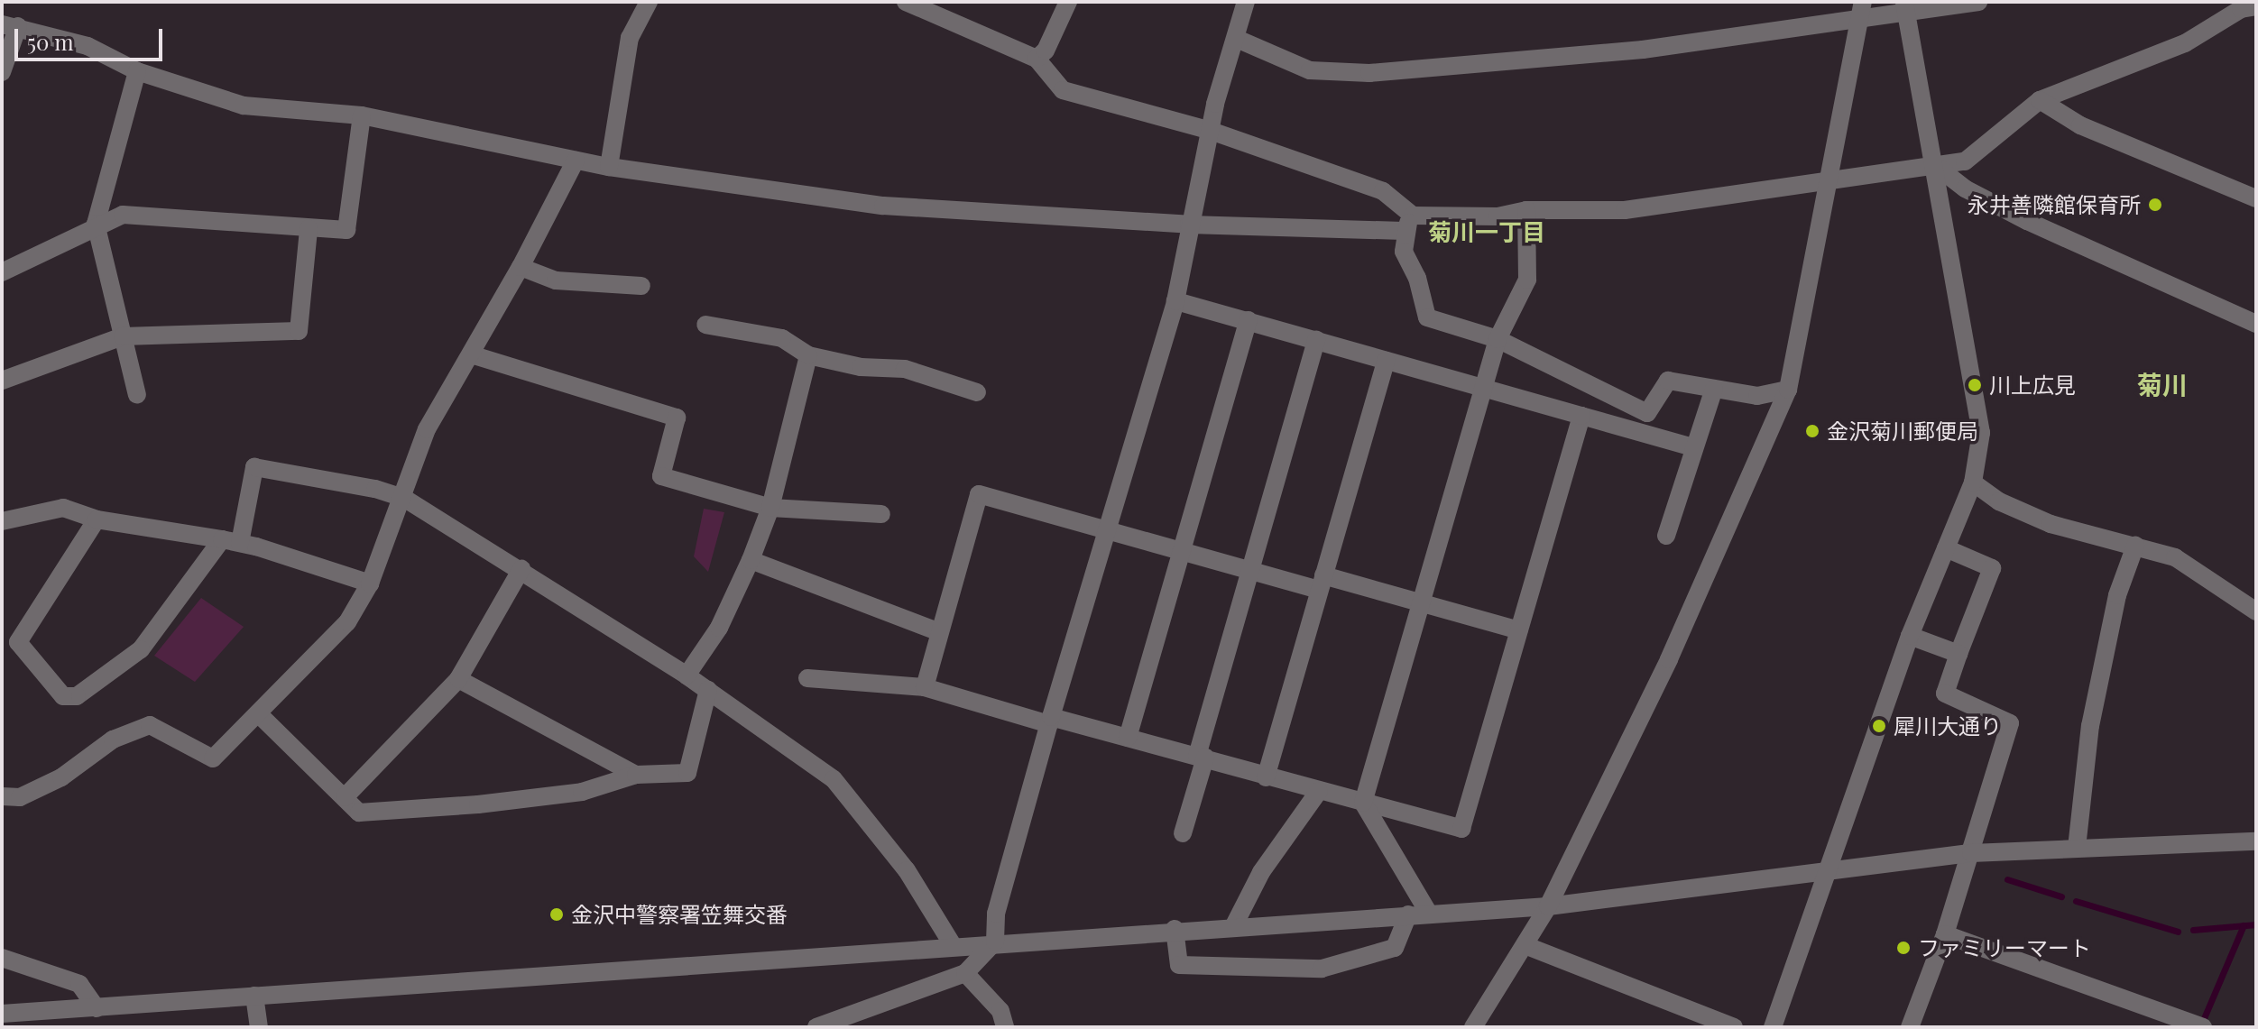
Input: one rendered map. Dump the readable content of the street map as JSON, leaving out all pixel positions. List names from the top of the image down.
{
  "districts": ["菊川一丁目", "菊川"],
  "places": [
    "永井善隣館保育所",
    "川上広見",
    "金沢菊川郵便局",
    "犀川大通り",
    "金沢中警察署笠舞交番",
    "ファミリーマート"
  ],
  "scale_bar": "50 m"
}
